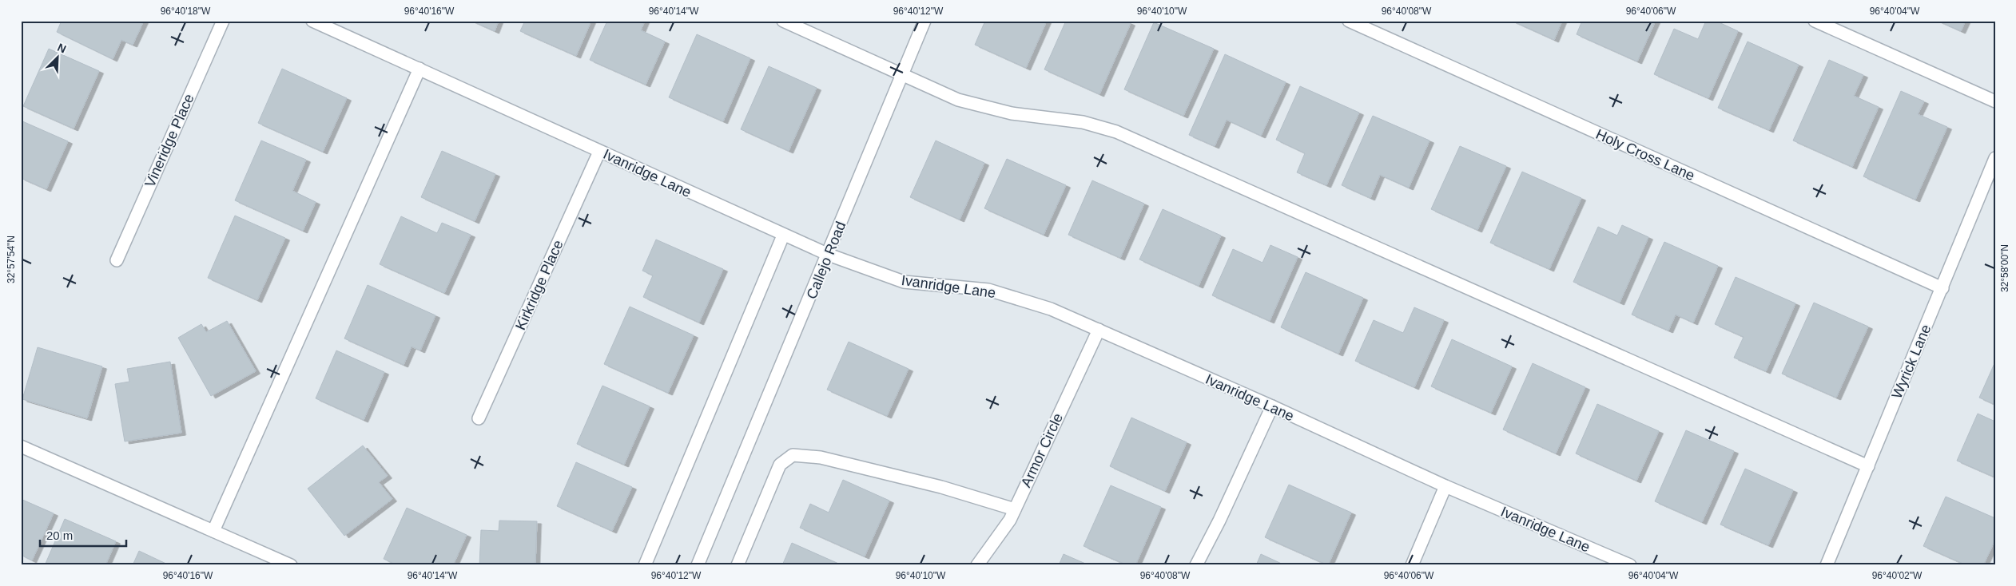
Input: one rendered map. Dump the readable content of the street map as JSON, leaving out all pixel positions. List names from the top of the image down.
{
  "streets": {
    "street": [
      "Vineridge Place",
      "Holy Cross Lane",
      "Ivanridge Lane",
      "Callejo Road",
      "Kirkridge Place",
      "Wyrick Lane",
      "Armor Circle"
    ]
  },
  "crossings": [
    ["Holy Cross Lane", "Wyrick Lane"],
    ["Ivanridge Lane", "Callejo Road"],
    ["Ivanridge Lane", "Kirkridge Place"],
    ["Ivanridge Lane", "Armor Circle"]
  ],
  "scale_bar": "20 m",
  "north": "top right",
  "coordinates": [
    "96°40'18\"W",
    "96°40'16\"W",
    "96°40'14\"W",
    "96°40'12\"W",
    "96°40'10\"W",
    "96°40'08\"W",
    "96°40'06\"W",
    "96°40'04\"W",
    "32°57'54\"N",
    "32°58'00\"N",
    "96°40'02\"W"
  ]
}
